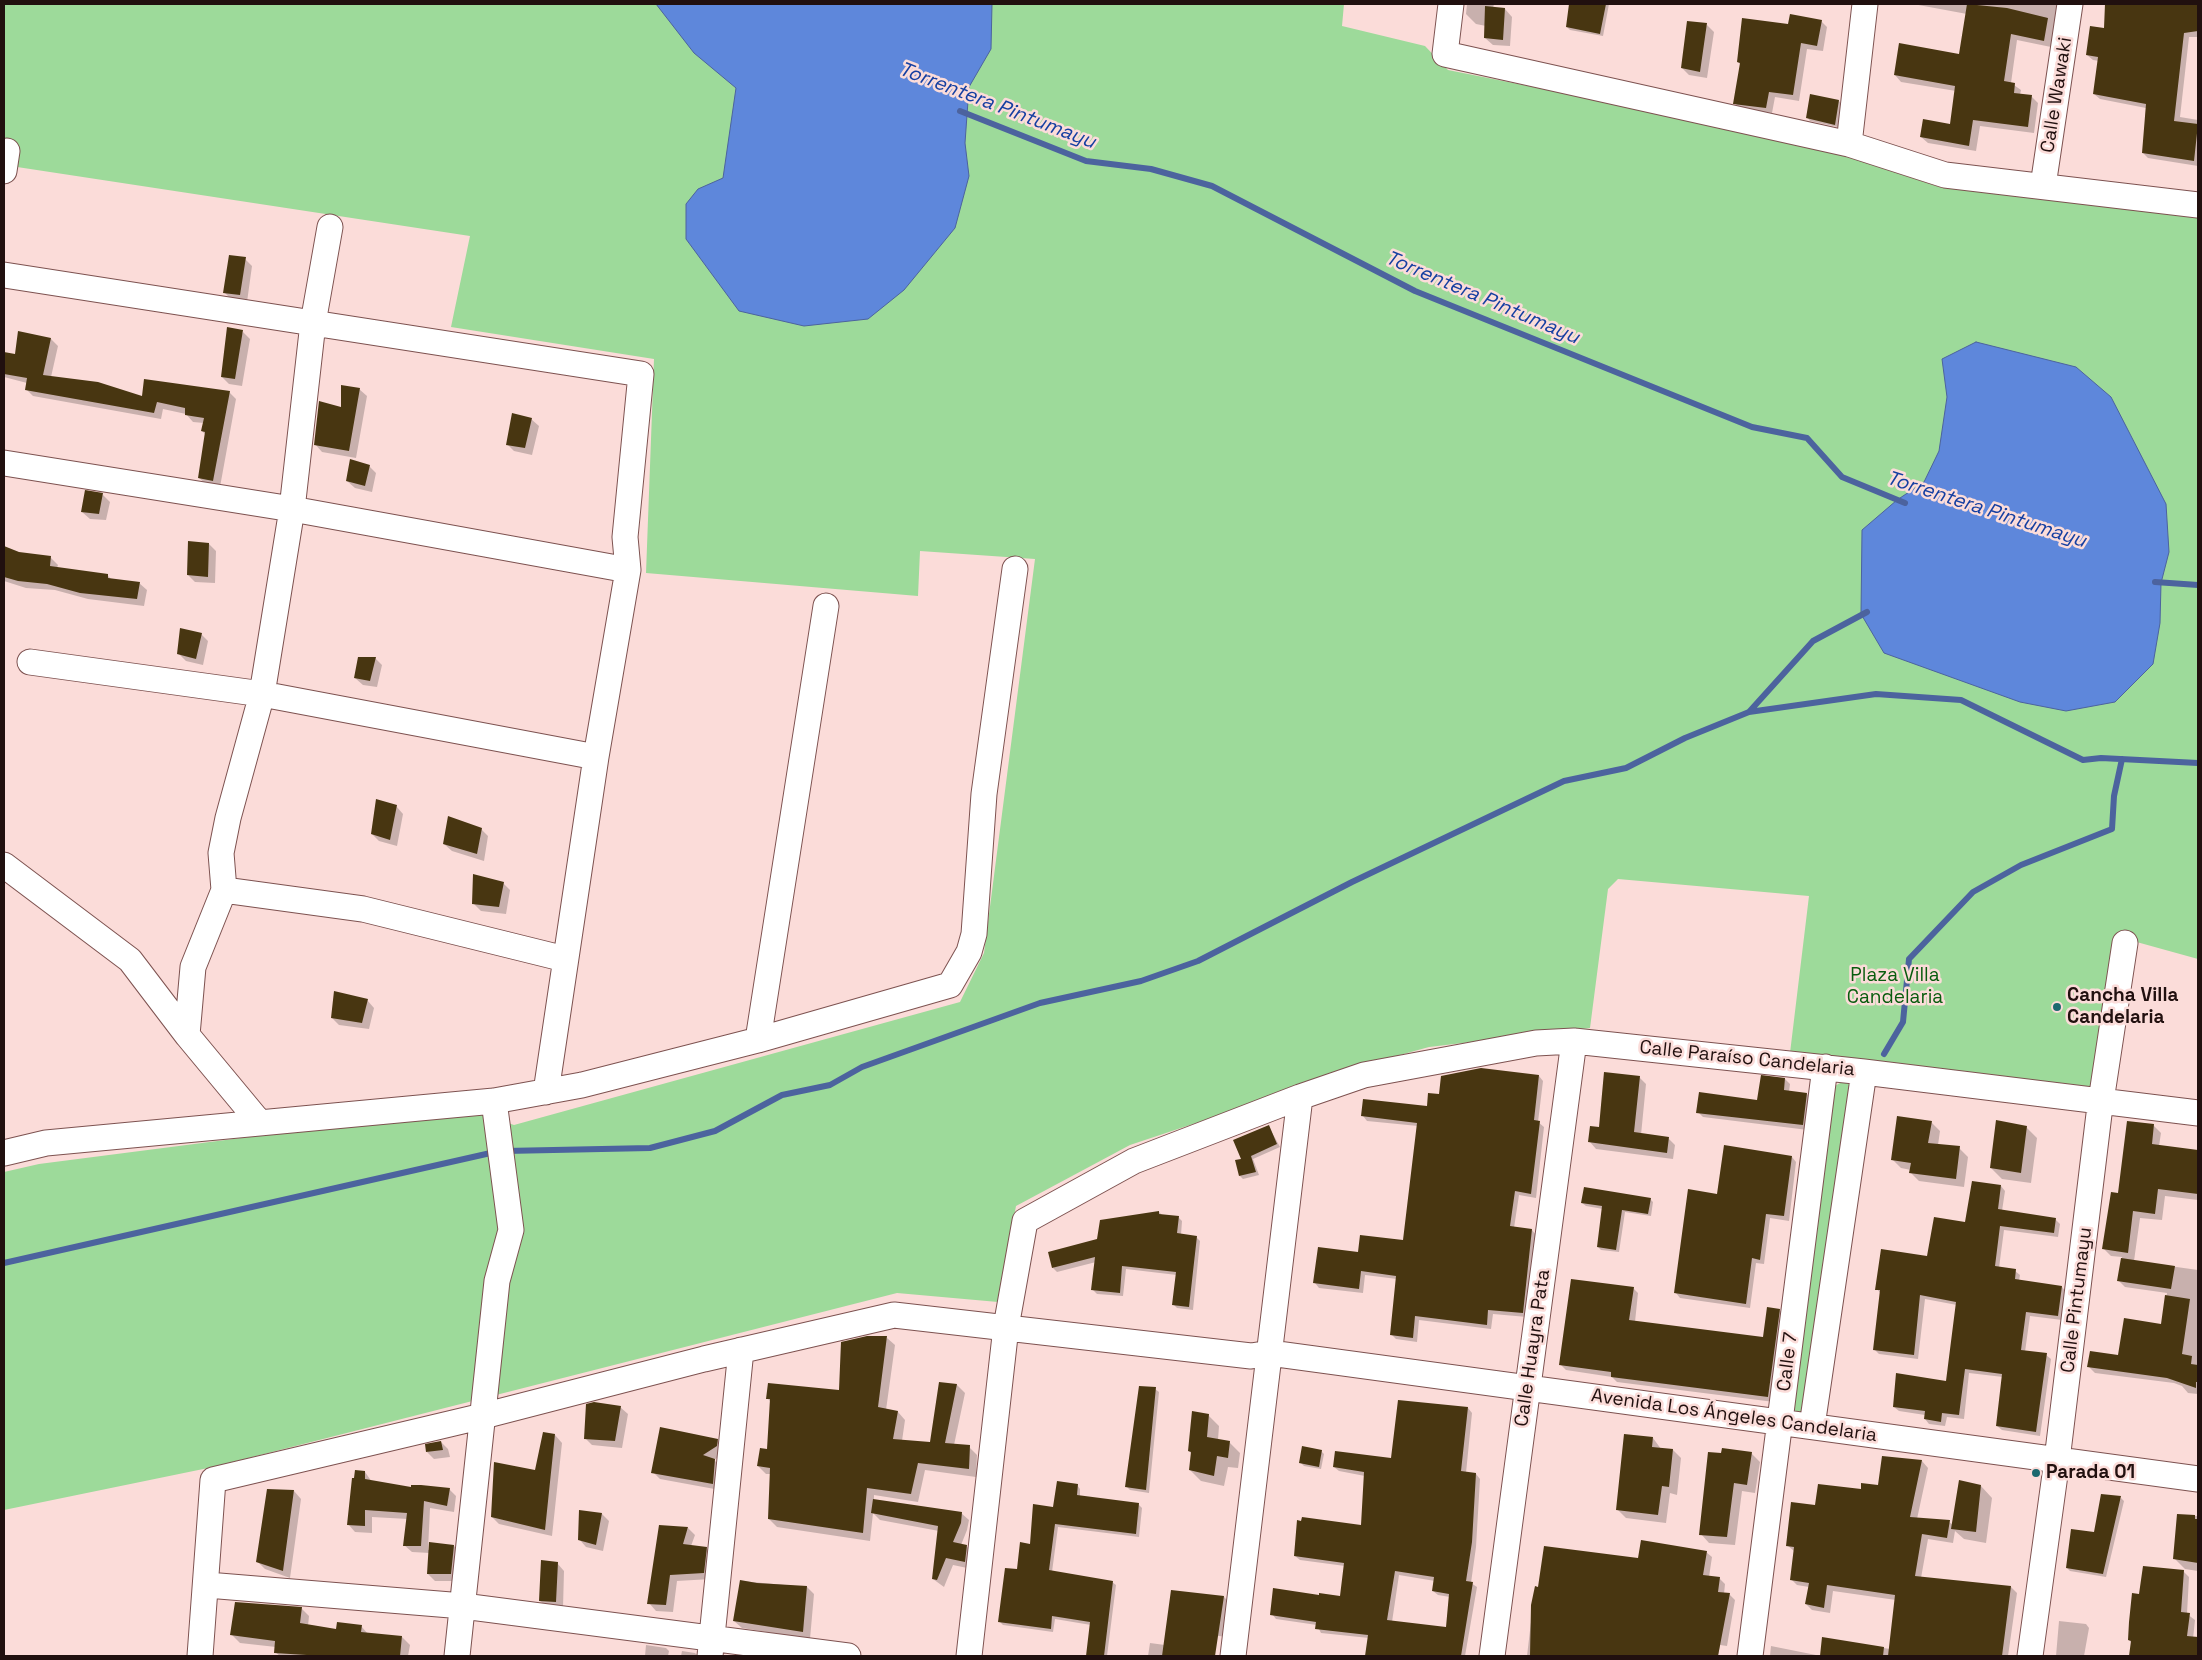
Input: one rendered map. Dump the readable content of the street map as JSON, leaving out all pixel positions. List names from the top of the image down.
{
  "streets": {
    "street": [
      "Calle Wawaki",
      "Calle Paraíso Candelaria",
      "Calle Pintumayu",
      "Calle Huayra Pata",
      "Calle 7",
      "Avenida Los Ángeles Candelaria"
    ]
  },
  "crossings": [
    ["Calle Paraíso Candelaria", "Calle Pintumayu"],
    ["Calle Paraíso Candelaria", "Calle Huayra Pata"],
    ["Calle Paraíso Candelaria", "Calle 7"],
    ["Calle Paraíso Candelaria", "Avenida Los Ángeles Candelaria"],
    ["Calle Pintumayu", "Avenida Los Ángeles Candelaria"],
    ["Calle Huayra Pata", "Avenida Los Ángeles Candelaria"],
    ["Calle 7", "Avenida Los Ángeles Candelaria"]
  ],
  "water": ["Torrentera Pintumayu"],
  "parks": ["Plaza Villa Candelaria"],
  "places": ["Cancha Villa Candelaria", "Parada 01"]
}
